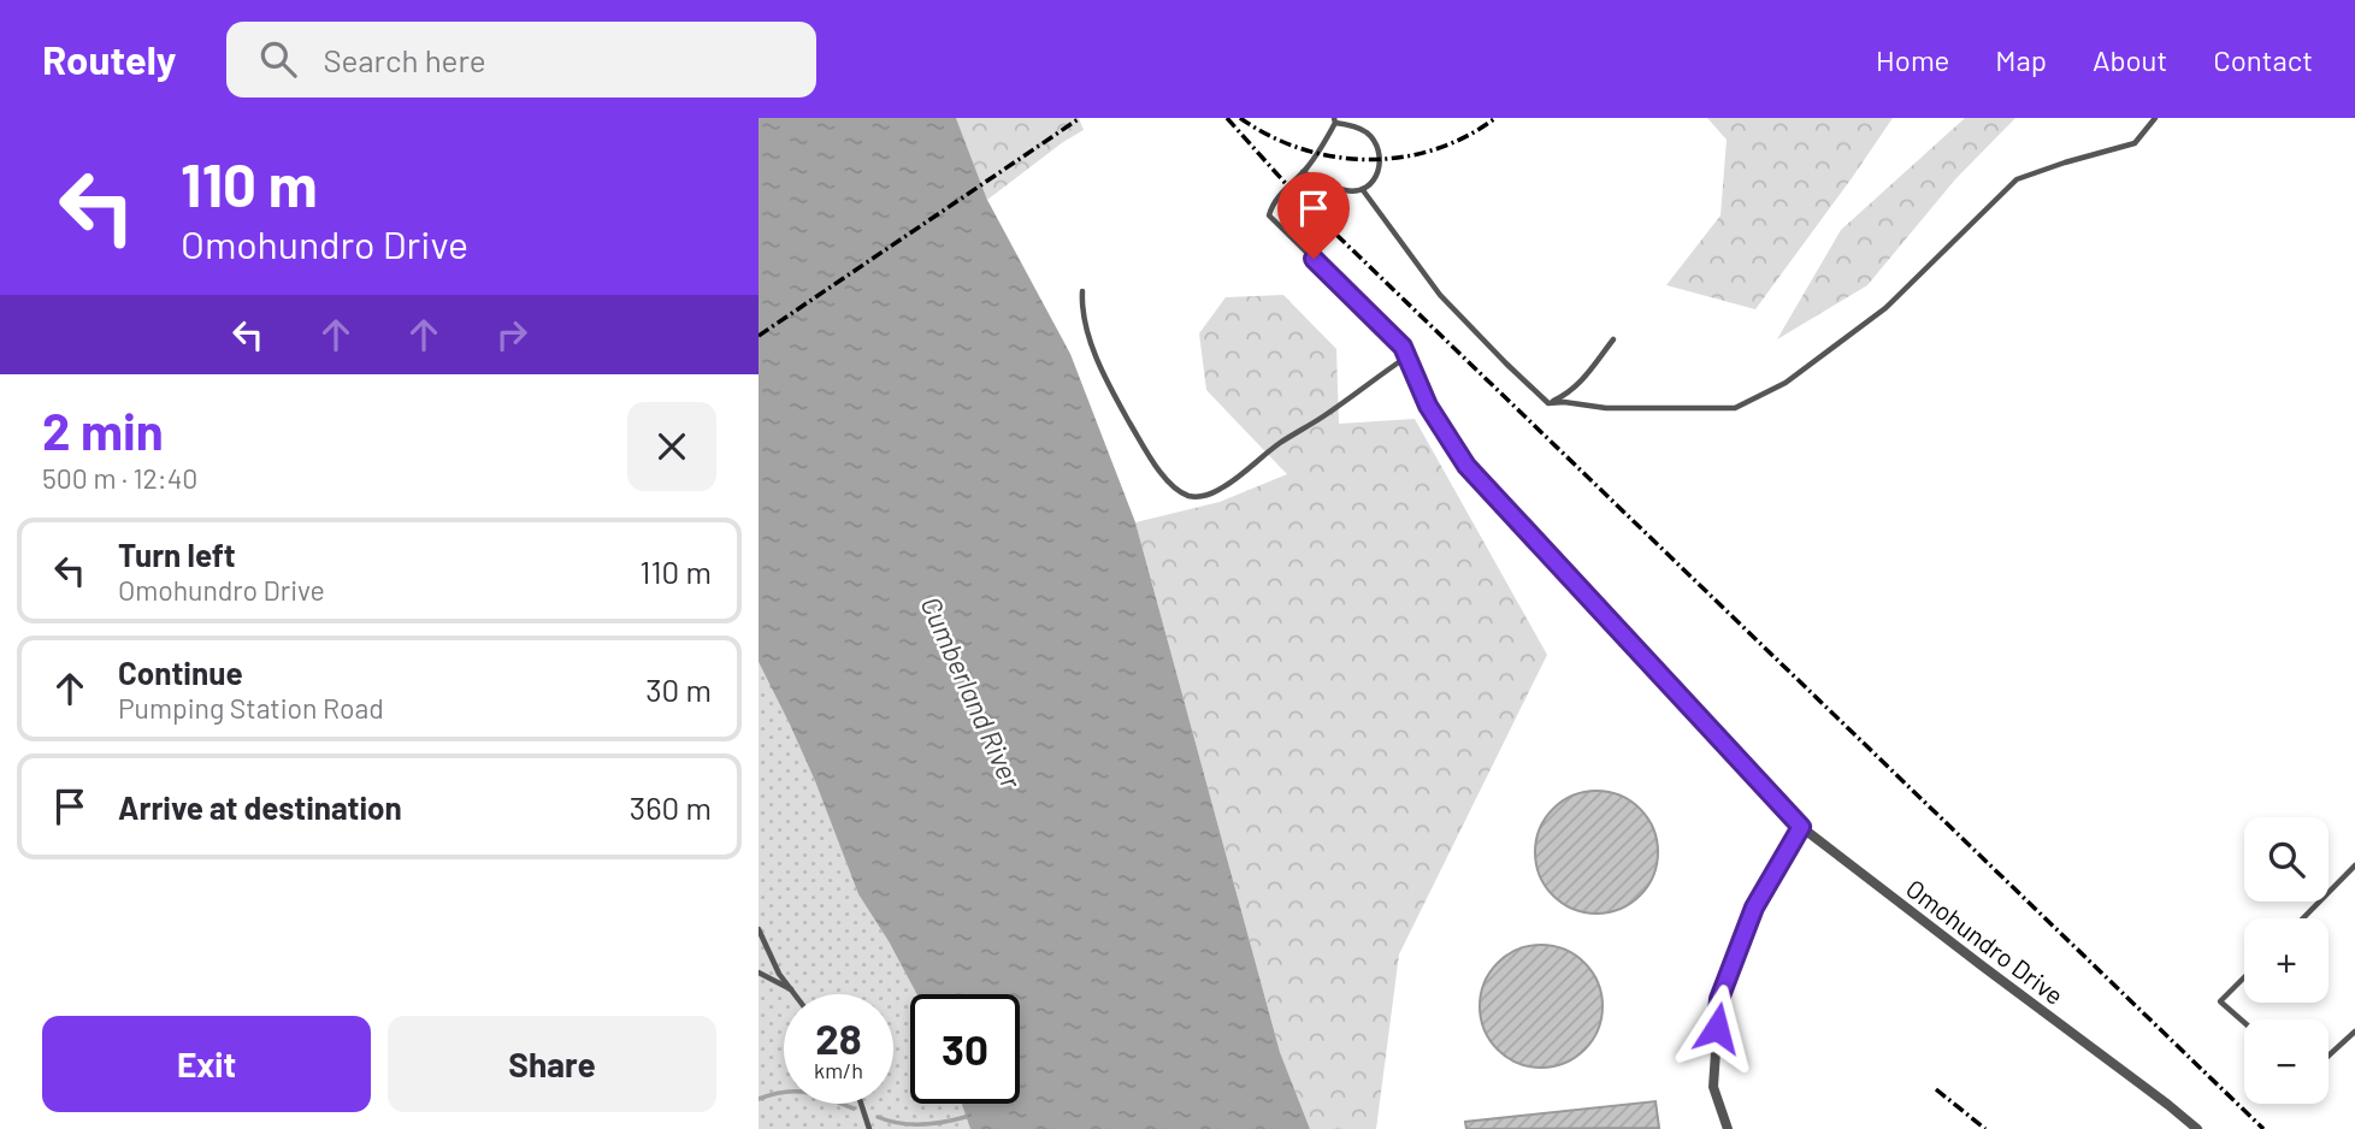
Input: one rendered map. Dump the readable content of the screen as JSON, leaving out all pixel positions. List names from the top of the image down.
{
  "streets": {
    "street": ["Omohundro Drive"]
  },
  "water": ["Cumberland River"],
  "page": {
    "header": "Routely",
    "search": "Search here",
    "nav": [
      "Home",
      "Map",
      "About",
      "Contact"
    ],
    "turn": ["110 m", "Omohundro Drive"],
    "heading": ["2 min", "500 m · 12:40"],
    "list": [
      {
        "name": "Turn left",
        "note": "Omohundro Drive",
        "value": "110 m"
      },
      {
        "name": "Continue",
        "note": "Pumping Station Road",
        "value": "30 m"
      },
      {
        "name": "Arrive at destination",
        "value": "360 m"
      }
    ],
    "map_buttons": ["+", "−"],
    "speed": "28 km/h",
    "limit": "30",
    "buttons": ["Exit", "Share"]
  }
}
